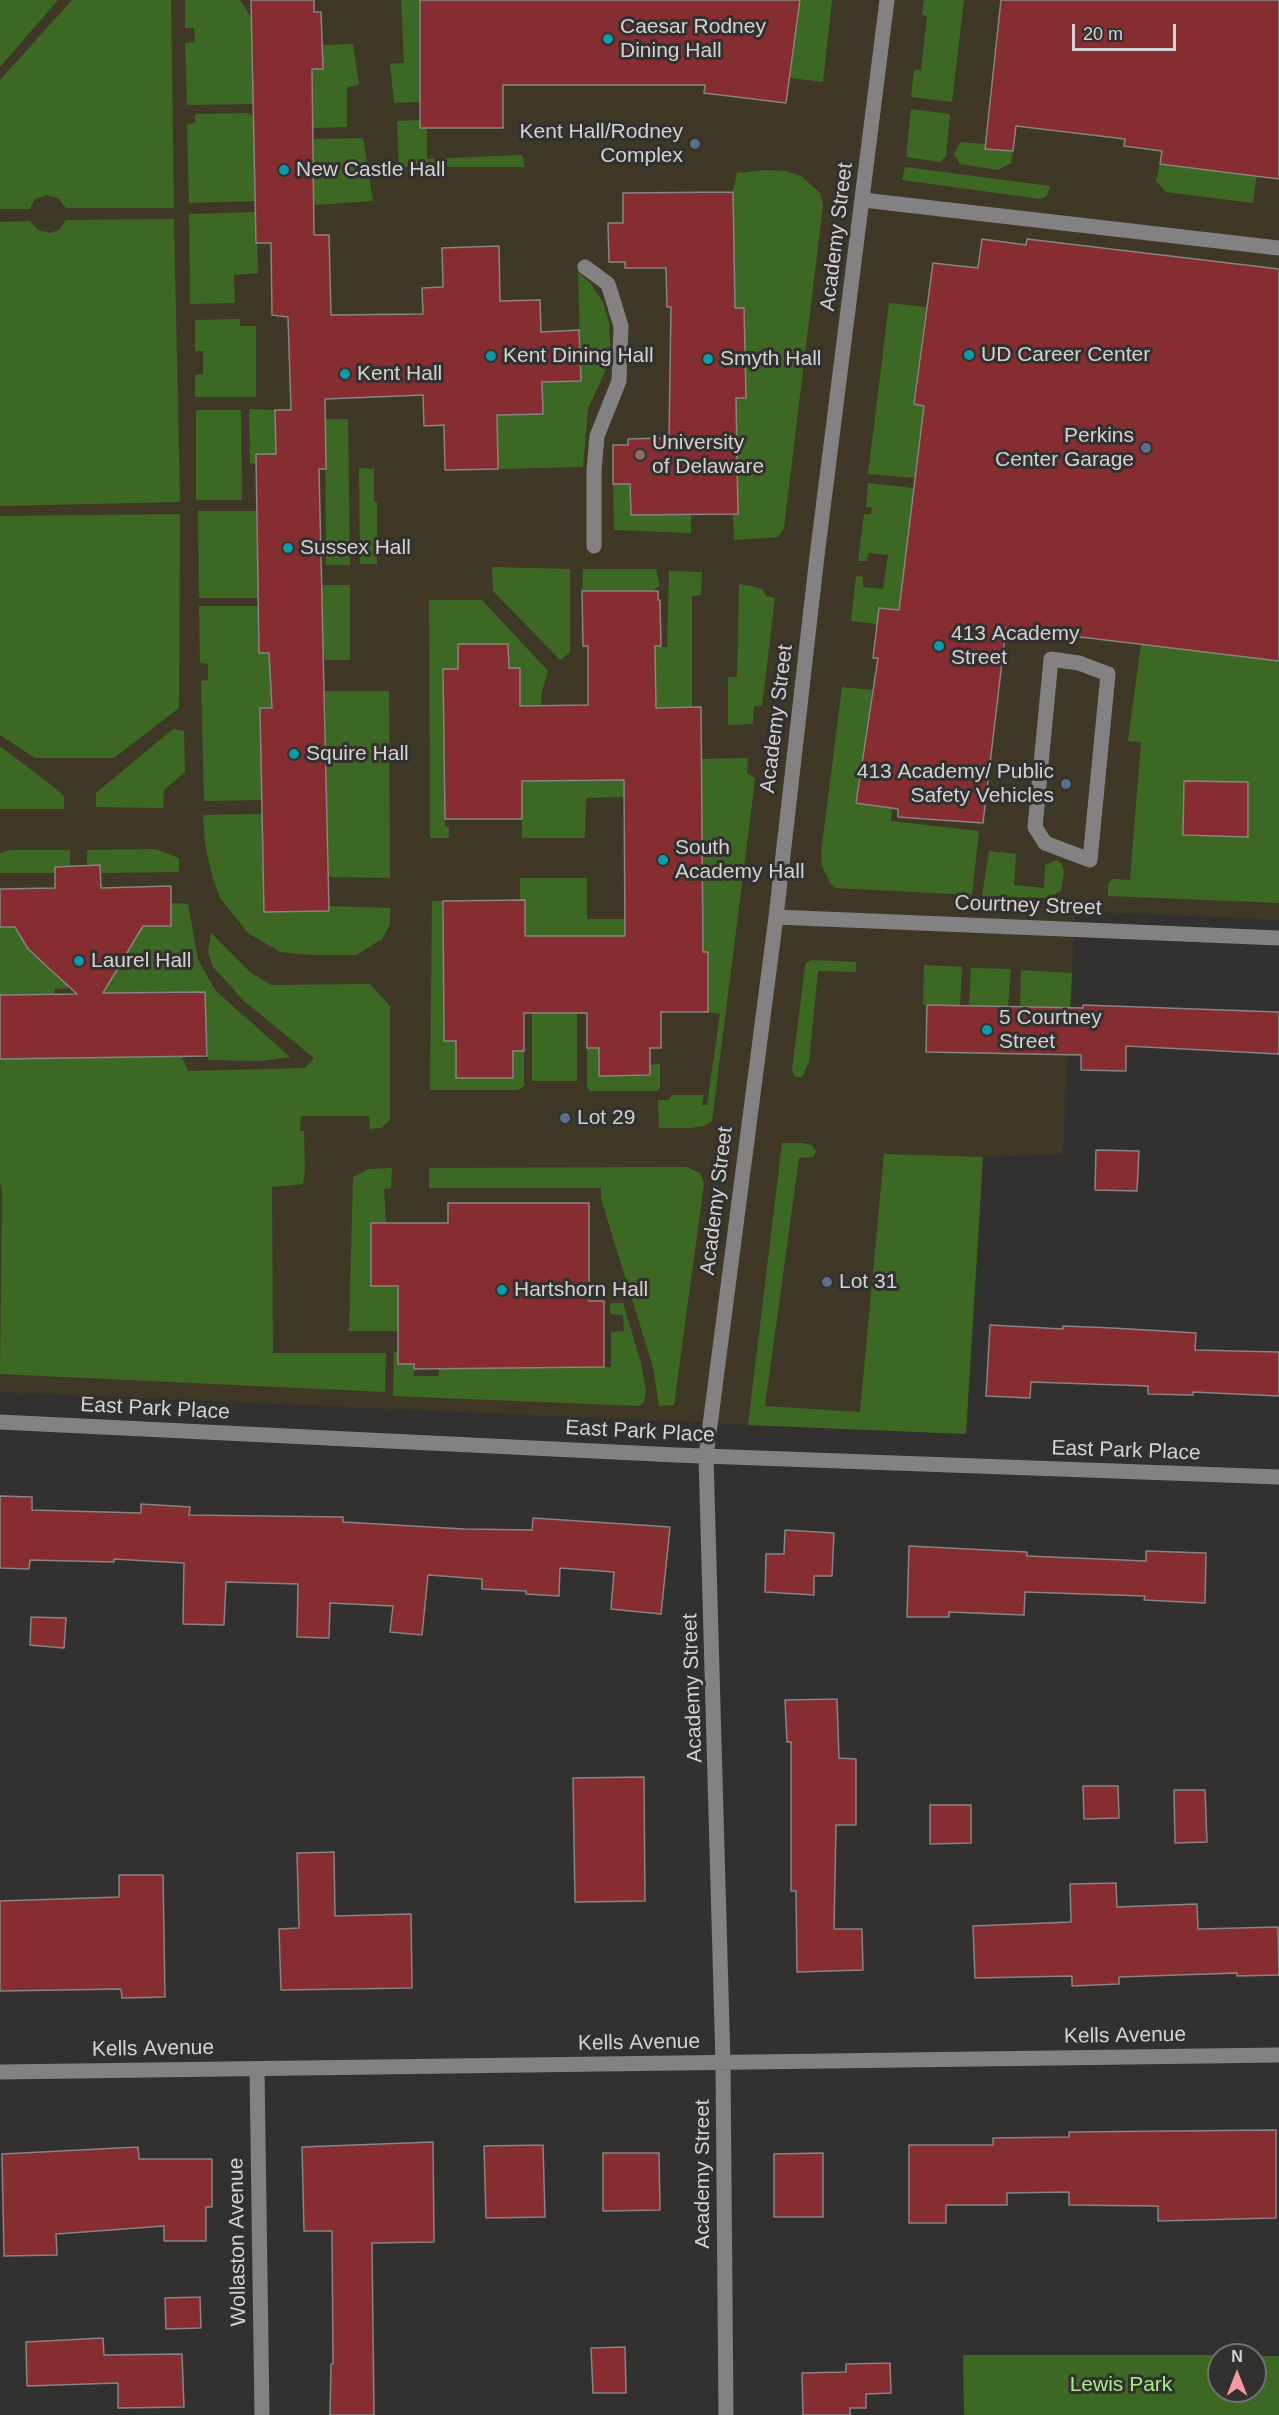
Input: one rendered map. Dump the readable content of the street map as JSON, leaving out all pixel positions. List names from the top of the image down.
{
  "streets": {
    "street": [
      "Academy Street",
      "Courtney Street",
      "East Park Place",
      "Kells Avenue",
      "Wollaston Avenue"
    ]
  },
  "crossings": [
    ["Academy Street", "Courtney Street"],
    ["Academy Street", "East Park Place"],
    ["Academy Street", "Kells Avenue"],
    ["Kells Avenue", "Wollaston Avenue"]
  ],
  "parks": ["Lewis Park"],
  "places": [
    "Caesar Rodney Dining Hall",
    "Kent Hall/Rodney Complex",
    "New Castle Hall",
    "UD Career Center",
    "Kent Dining Hall",
    "Smyth Hall",
    "Kent Hall",
    "Perkins Center Garage",
    "University of Delaware",
    "Sussex Hall",
    "413 Academy Street",
    "Squire Hall",
    "413 Academy/ Public Safety Vehicles",
    "South Academy Hall",
    "Laurel Hall",
    "5 Courtney Street",
    "Lot 29",
    "Lot 31",
    "Hartshorn Hall"
  ],
  "scale_bar": "20 m",
  "north": "top"
}
